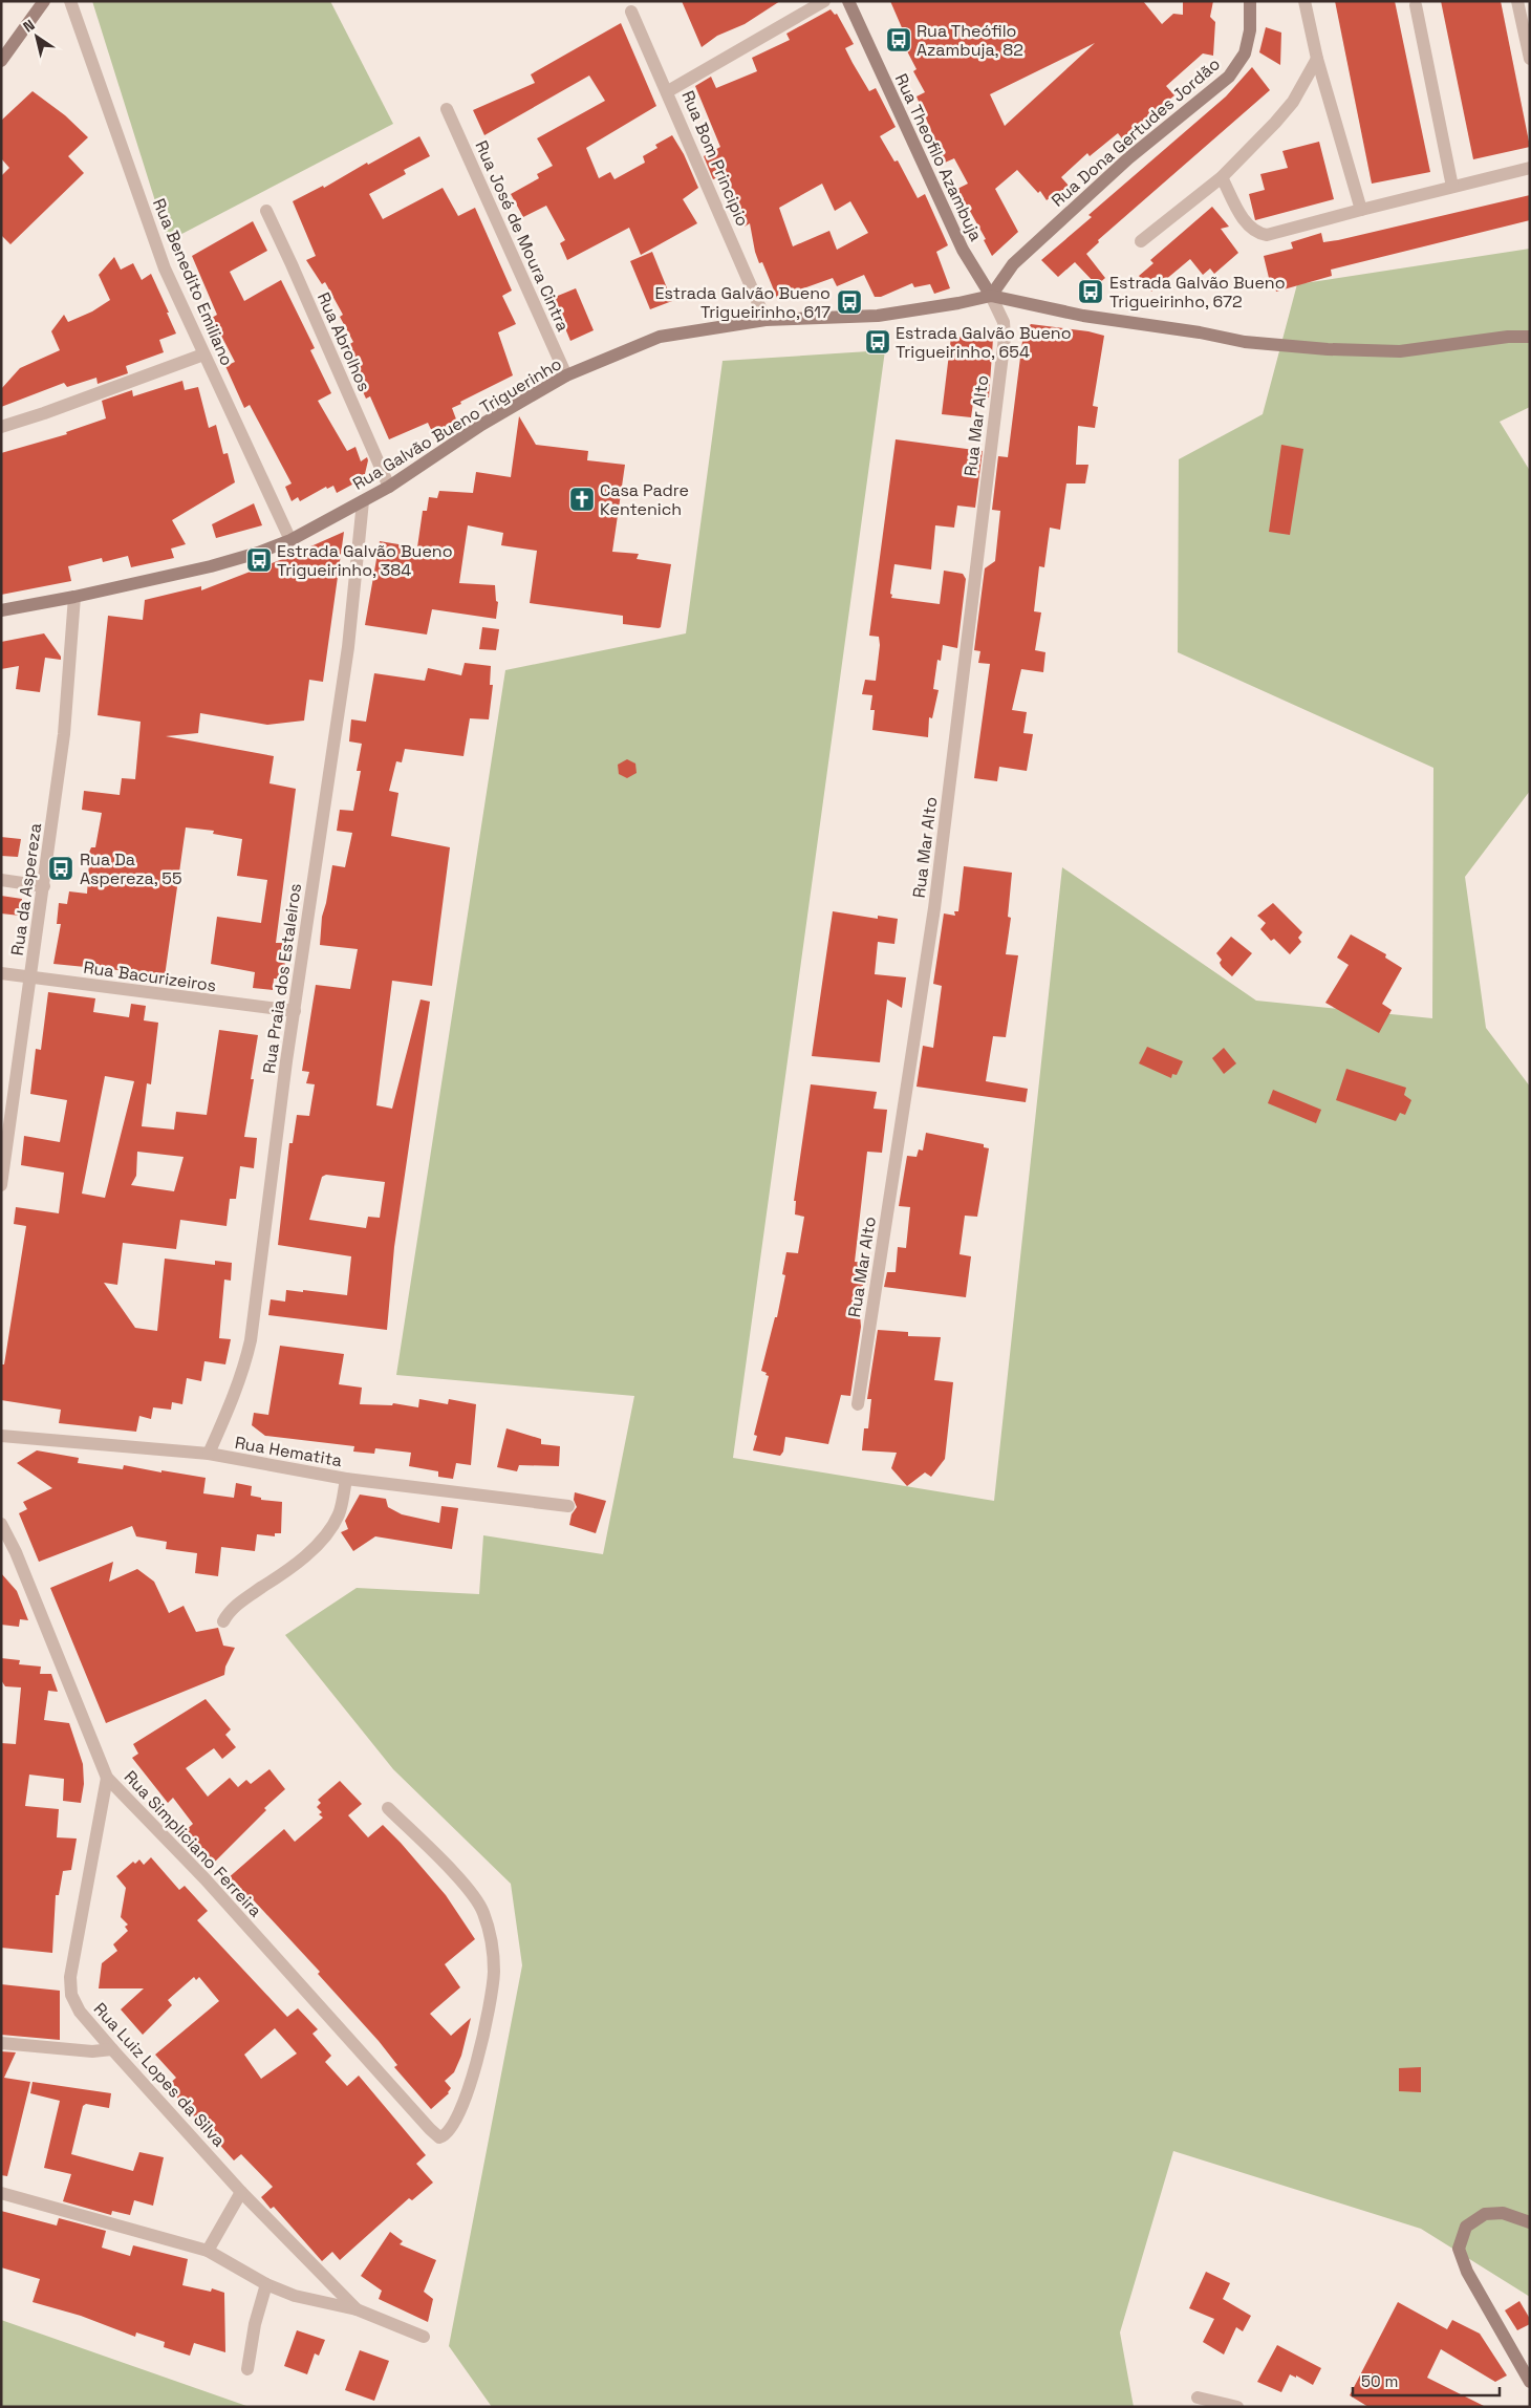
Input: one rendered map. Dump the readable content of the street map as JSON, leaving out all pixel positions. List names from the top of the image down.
{
  "streets": {
    "street": [
      "Rua Dona Gertudes Jordão",
      "Rua Theofilo Azambuja",
      "Rua Bom Principio",
      "Rua José de Moura Cintra",
      "Rua Benedito Emiliano",
      "Rua Abrolhos",
      "Rua Galvão Bueno Triguerinho",
      "Rua Mar Alto",
      "Rua da Aspereza",
      "Rua Bacurizeiros",
      "Rua Praia dos Estaleiros",
      "Rua Hematita",
      "Rua Simpliciano Ferreira",
      "Rua Luiz Lopes da Silva"
    ]
  },
  "crossings": [
    ["Rua Dona Gertudes Jordão", "Rua Theofilo Azambuja"],
    ["Rua Dona Gertudes Jordão", "Rua Galvão Bueno Triguerinho"],
    ["Rua Dona Gertudes Jordão", "Rua Mar Alto"],
    ["Rua Theofilo Azambuja", "Rua Galvão Bueno Triguerinho"],
    ["Rua Theofilo Azambuja", "Rua Mar Alto"],
    ["Rua Bom Principio", "Rua Galvão Bueno Triguerinho"],
    ["Rua José de Moura Cintra", "Rua Galvão Bueno Triguerinho"],
    ["Rua Benedito Emiliano", "Rua Galvão Bueno Triguerinho"],
    ["Rua Abrolhos", "Rua Galvão Bueno Triguerinho"],
    ["Rua Galvão Bueno Triguerinho", "Rua Mar Alto"],
    ["Rua Galvão Bueno Triguerinho", "Rua da Aspereza"],
    ["Rua Galvão Bueno Triguerinho", "Rua Praia dos Estaleiros"],
    ["Rua da Aspereza", "Rua Bacurizeiros"],
    ["Rua Bacurizeiros", "Rua Praia dos Estaleiros"],
    ["Rua Praia dos Estaleiros", "Rua Hematita"],
    ["Rua Simpliciano Ferreira", "Rua Luiz Lopes da Silva"]
  ],
  "places": {
    "bus stop": [
      "Rua Theófilo Azambuja, 82",
      "Estrada Galvão Bueno Trigueirinho, 672",
      "Estrada Galvão Bueno Trigueirinho, 617",
      "Estrada Galvão Bueno Trigueirinho, 654",
      "Estrada Galvão Bueno Trigueirinho, 384",
      "Rua Da Aspereza, 55"
    ],
    "church": ["Casa Padre Kentenich"]
  },
  "scale_bar": "50 m",
  "north": "top left"
}
